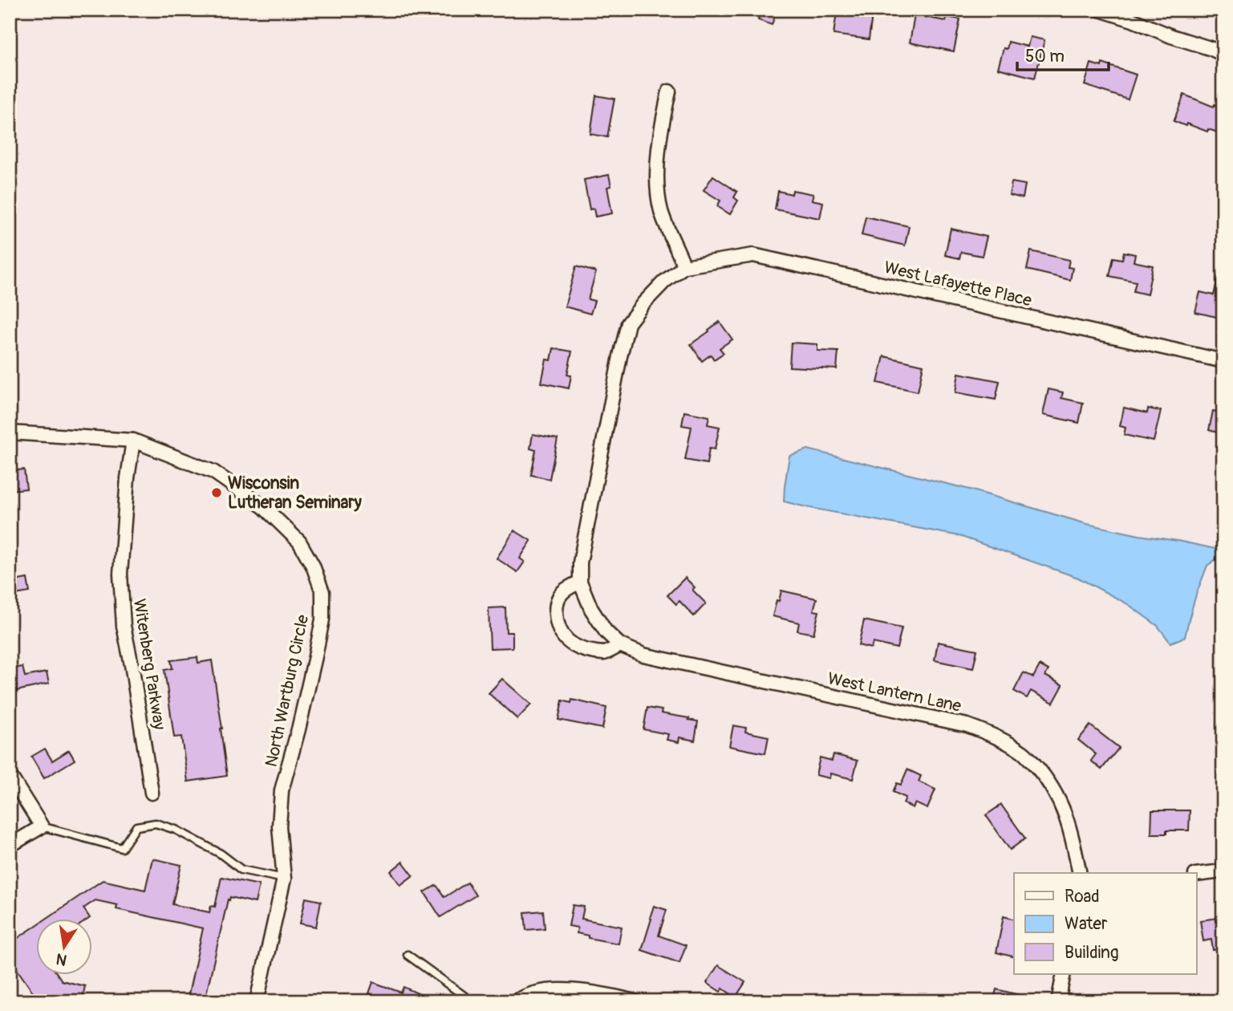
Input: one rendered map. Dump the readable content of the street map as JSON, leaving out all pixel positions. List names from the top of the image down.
{
  "streets": {
    "street": [
      "West Lafayette Place",
      "Witenberg Parkway",
      "North Wartburg Circle",
      "West Lantern Lane"
    ]
  },
  "crossings": [
    ["West Lafayette Place", "West Lantern Lane"],
    ["Witenberg Parkway", "North Wartburg Circle"]
  ],
  "places": ["Wisconsin Lutheran Seminary"],
  "legend": ["Road", "Water", "Building"],
  "scale_bar": "50 m",
  "north": "bottom"
}
